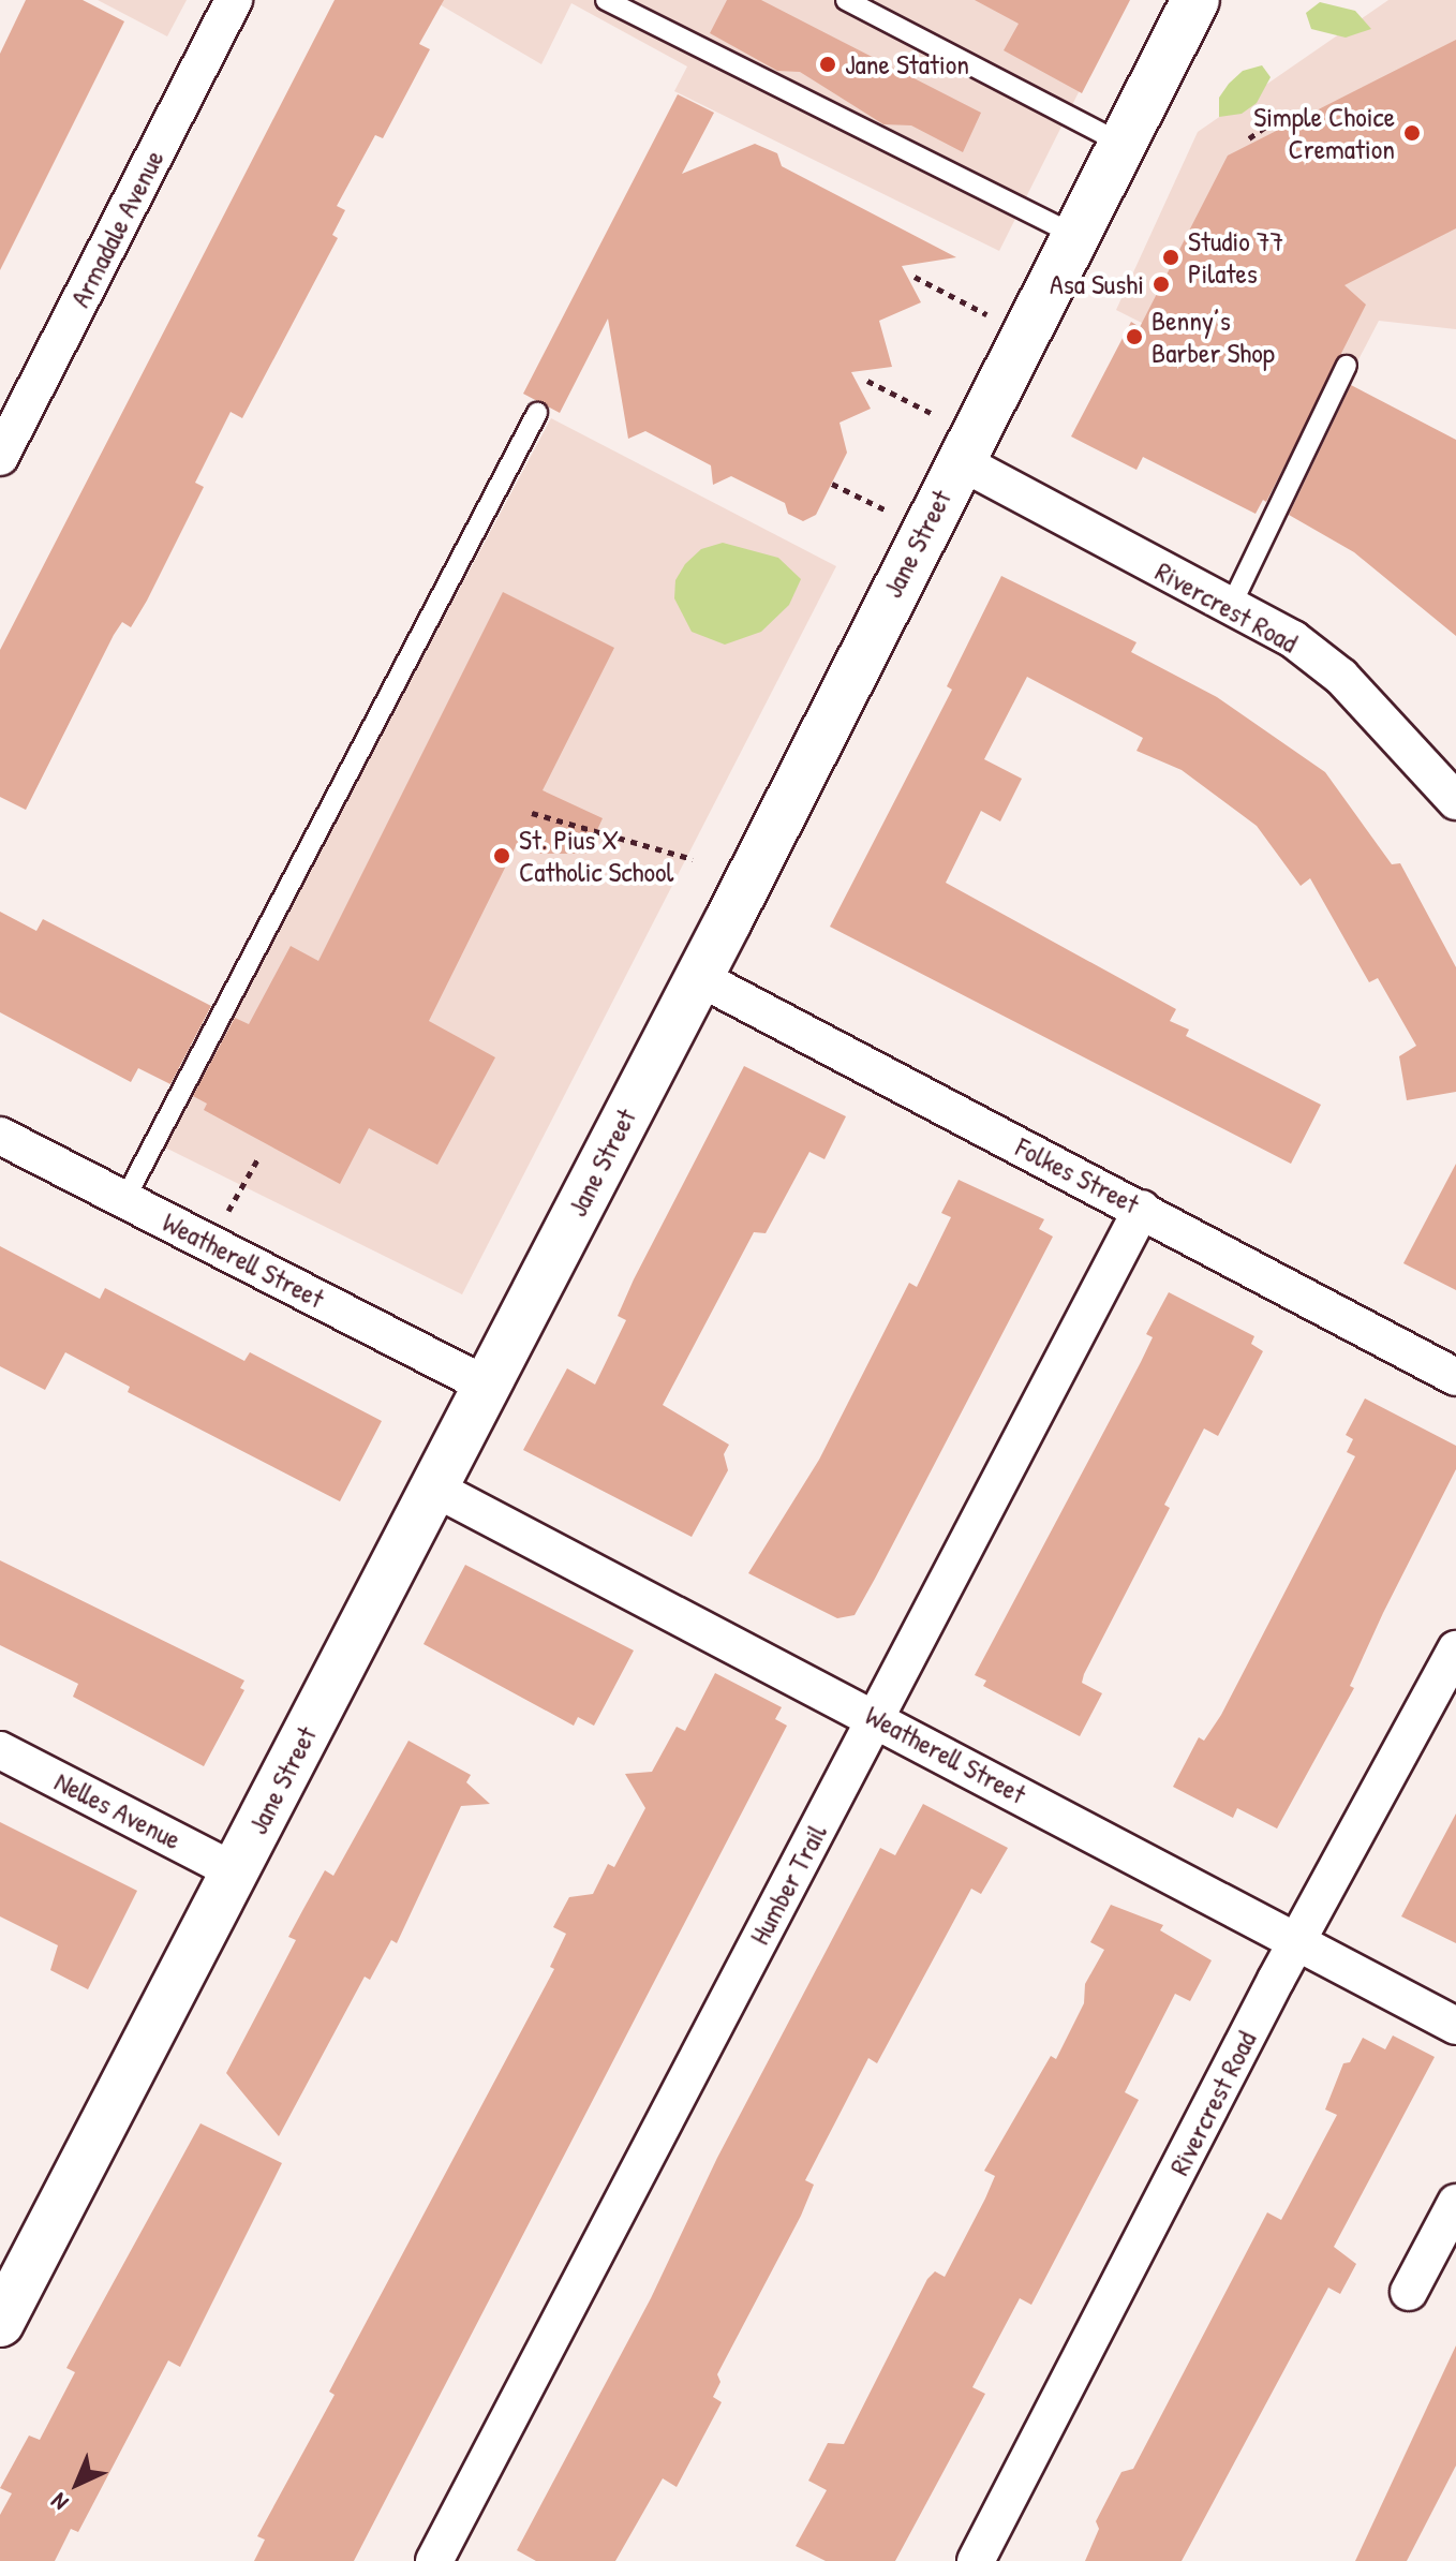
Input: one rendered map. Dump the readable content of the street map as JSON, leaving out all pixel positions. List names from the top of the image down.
{
  "streets": {
    "main road": ["Jane Street"],
    "street": [
      "Armadale Avenue",
      "Rivercrest Road",
      "Folkes Street",
      "Weatherell Street",
      "Nelles Avenue",
      "Humber Trail"
    ]
  },
  "crossings": [
    ["Jane Street", "Rivercrest Road"],
    ["Jane Street", "Folkes Street"],
    ["Jane Street", "Weatherell Street"],
    ["Jane Street", "Nelles Avenue"],
    ["Rivercrest Road", "Weatherell Street"],
    ["Folkes Street", "Humber Trail"],
    ["Weatherell Street", "Humber Trail"]
  ],
  "places": [
    "Jane Station",
    "Simple Choice Cremation",
    "Studio 77 Pilates",
    "Asa Sushi",
    "Benny’s Barber Shop",
    "St. Pius X Catholic School"
  ],
  "north": "bottom left"
}
